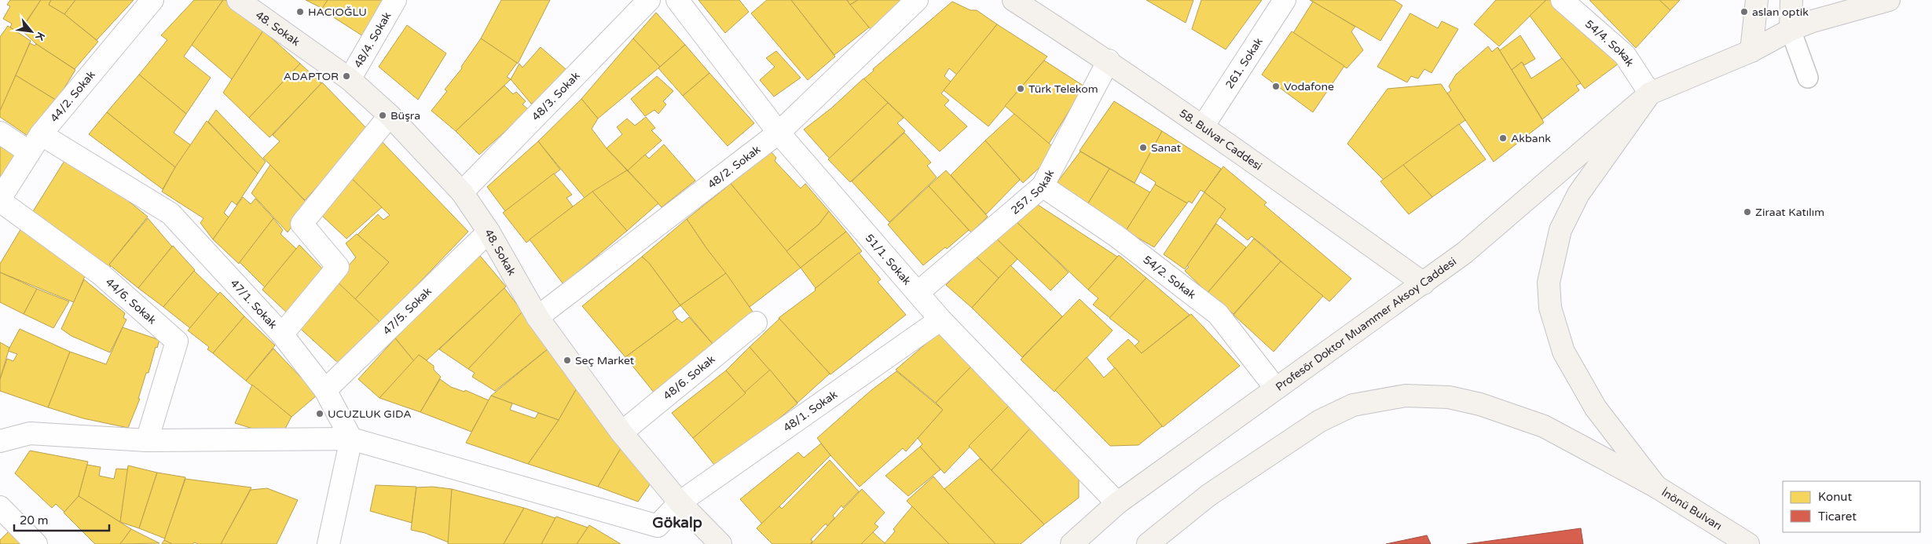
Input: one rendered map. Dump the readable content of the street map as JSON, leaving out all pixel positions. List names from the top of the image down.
{
  "streets": {
    "main road": [
      "48. Sokak",
      "58. Bulvar Caddesi",
      "Profesör Doktor Muammer Aksoy Caddesi",
      "İnönü Bulvarı"
    ],
    "street": [
      "48/4. Sokak",
      "54/4. Sokak",
      "261. Sokak",
      "48/3. Sokak",
      "44/2. Sokak",
      "48/2. Sokak",
      "257. Sokak",
      "51/1. Sokak",
      "54/2. Sokak",
      "44/6. Sokak",
      "47/1. Sokak",
      "47/5. Sokak",
      "48/6. Sokak",
      "48/1. Sokak"
    ]
  },
  "crossings": [
    ["48. Sokak", "48/4. Sokak"],
    ["48. Sokak", "48/3. Sokak"],
    ["48. Sokak", "48/2. Sokak"],
    ["48. Sokak", "47/5. Sokak"],
    ["48. Sokak", "48/6. Sokak"],
    ["48. Sokak", "48/1. Sokak"],
    ["54/4. Sokak", "Profesör Doktor Muammer Aksoy Caddesi"],
    ["261. Sokak", "58. Bulvar Caddesi"],
    ["44/2. Sokak", "44/6. Sokak"],
    ["44/2. Sokak", "47/1. Sokak"],
    ["58. Bulvar Caddesi", "257. Sokak"],
    ["58. Bulvar Caddesi", "Profesör Doktor Muammer Aksoy Caddesi"],
    ["48/2. Sokak", "51/1. Sokak"],
    ["257. Sokak", "51/1. Sokak"],
    ["257. Sokak", "54/2. Sokak"],
    ["51/1. Sokak", "Profesör Doktor Muammer Aksoy Caddesi"],
    ["51/1. Sokak", "48/1. Sokak"],
    ["54/2. Sokak", "Profesör Doktor Muammer Aksoy Caddesi"],
    ["47/1. Sokak", "47/5. Sokak"],
    ["47/1. Sokak", "48/1. Sokak"]
  ],
  "districts": ["Gökalp"],
  "places": [
    "HACIOĞLU",
    "aslan optik",
    "ADAPTOR",
    "Vodafone",
    "Türk Telekom",
    "Büşra",
    "Akbank",
    "Sanat",
    "Ziraat Katılım",
    "Seç Market",
    "UCUZLUK GIDA"
  ],
  "legend": ["Konut", "Ticaret"],
  "scale_bar": "20 m",
  "north": "bottom right"
}
